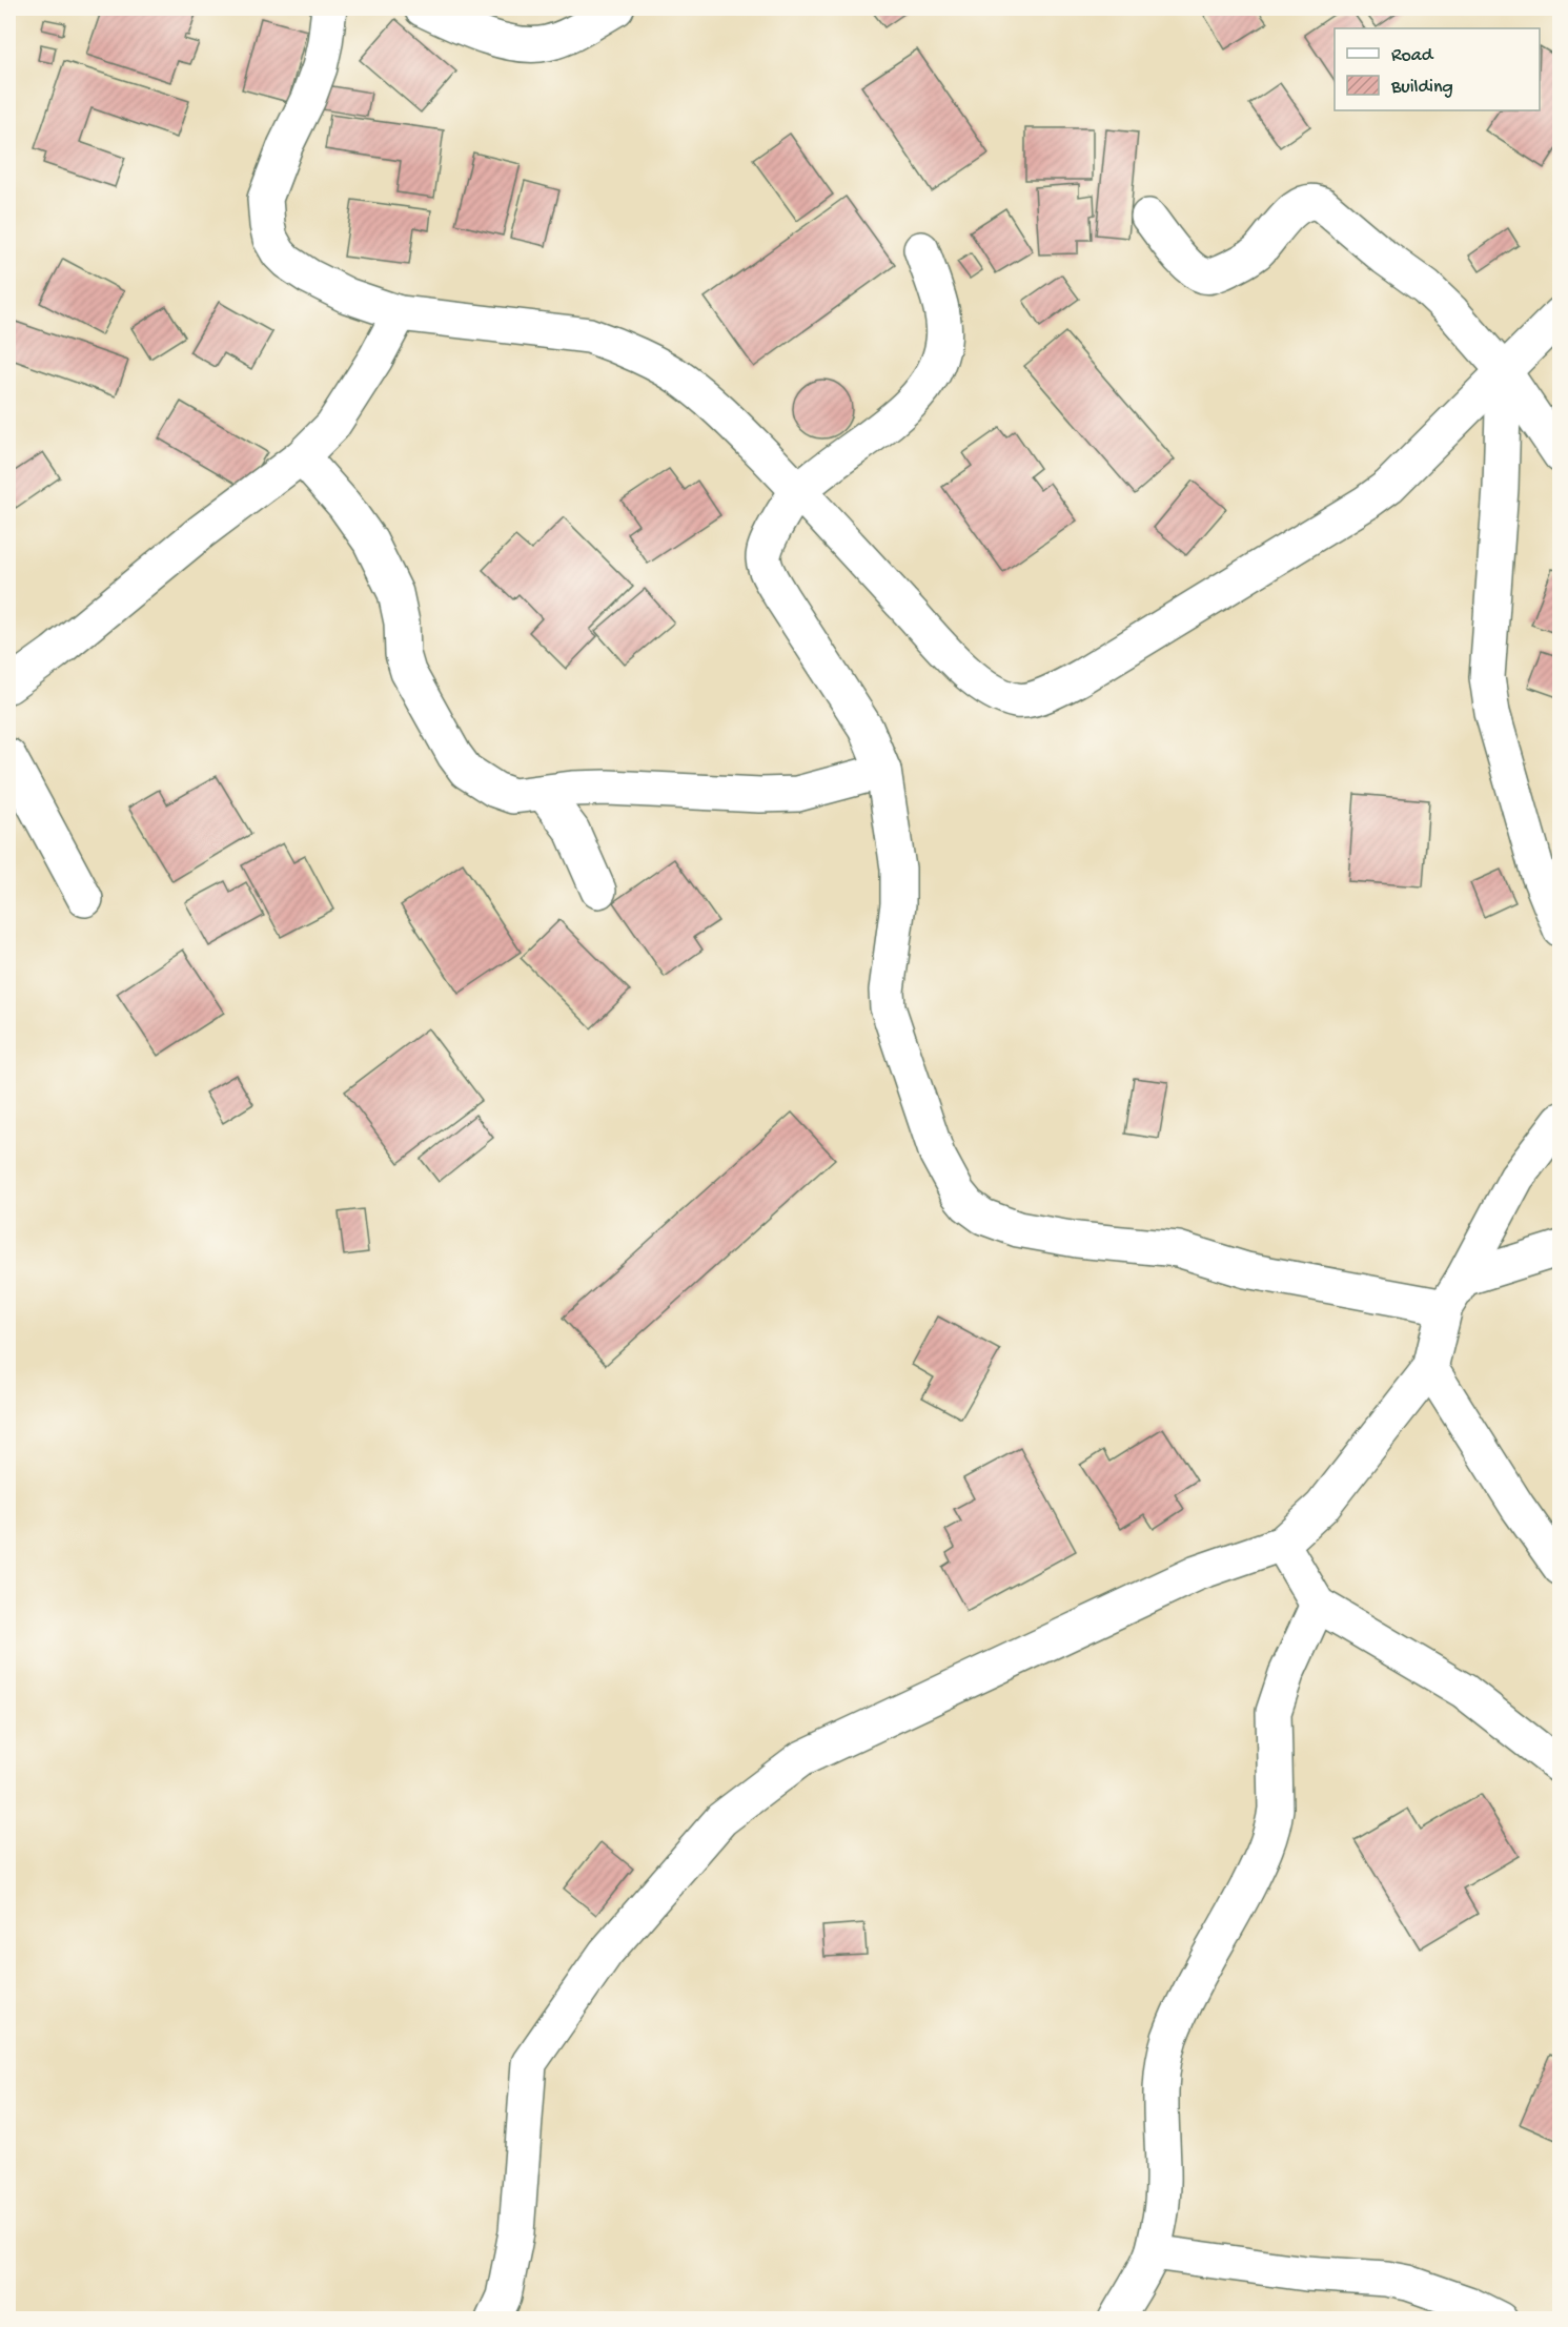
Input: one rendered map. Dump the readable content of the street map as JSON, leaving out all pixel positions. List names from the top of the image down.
{
  "legend": ["Road", "Building"]
}
